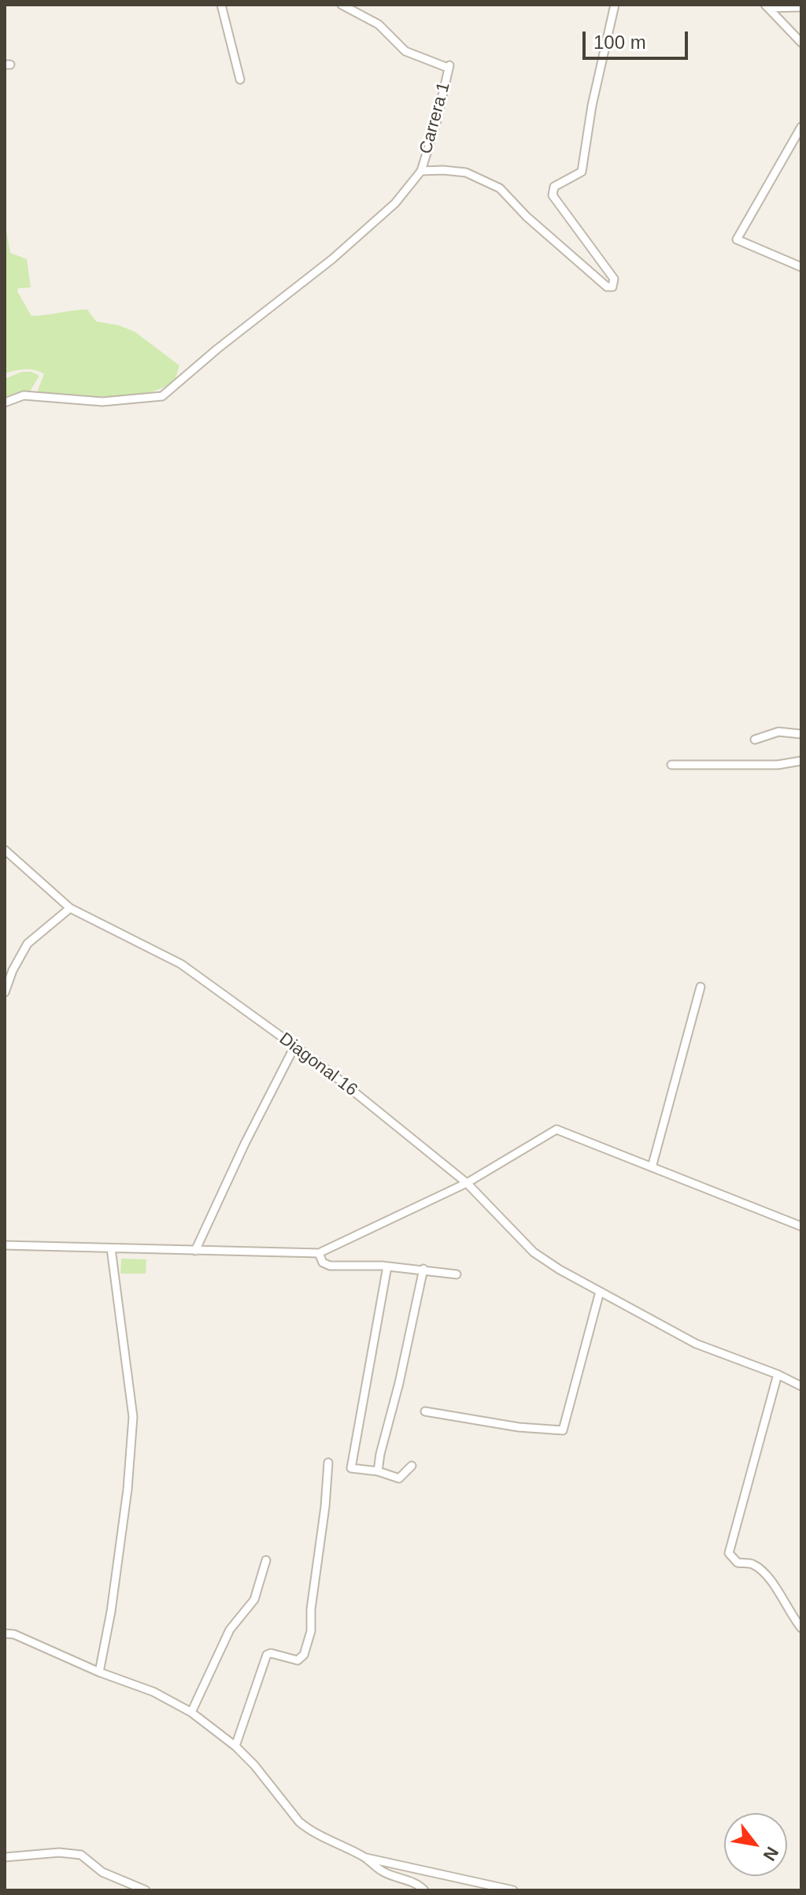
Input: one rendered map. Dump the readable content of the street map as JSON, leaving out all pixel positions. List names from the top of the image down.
{
  "streets": {
    "street": ["Carrera 1", "Diagonal 16"]
  },
  "scale_bar": "100 m",
  "north": "bottom right"
}
